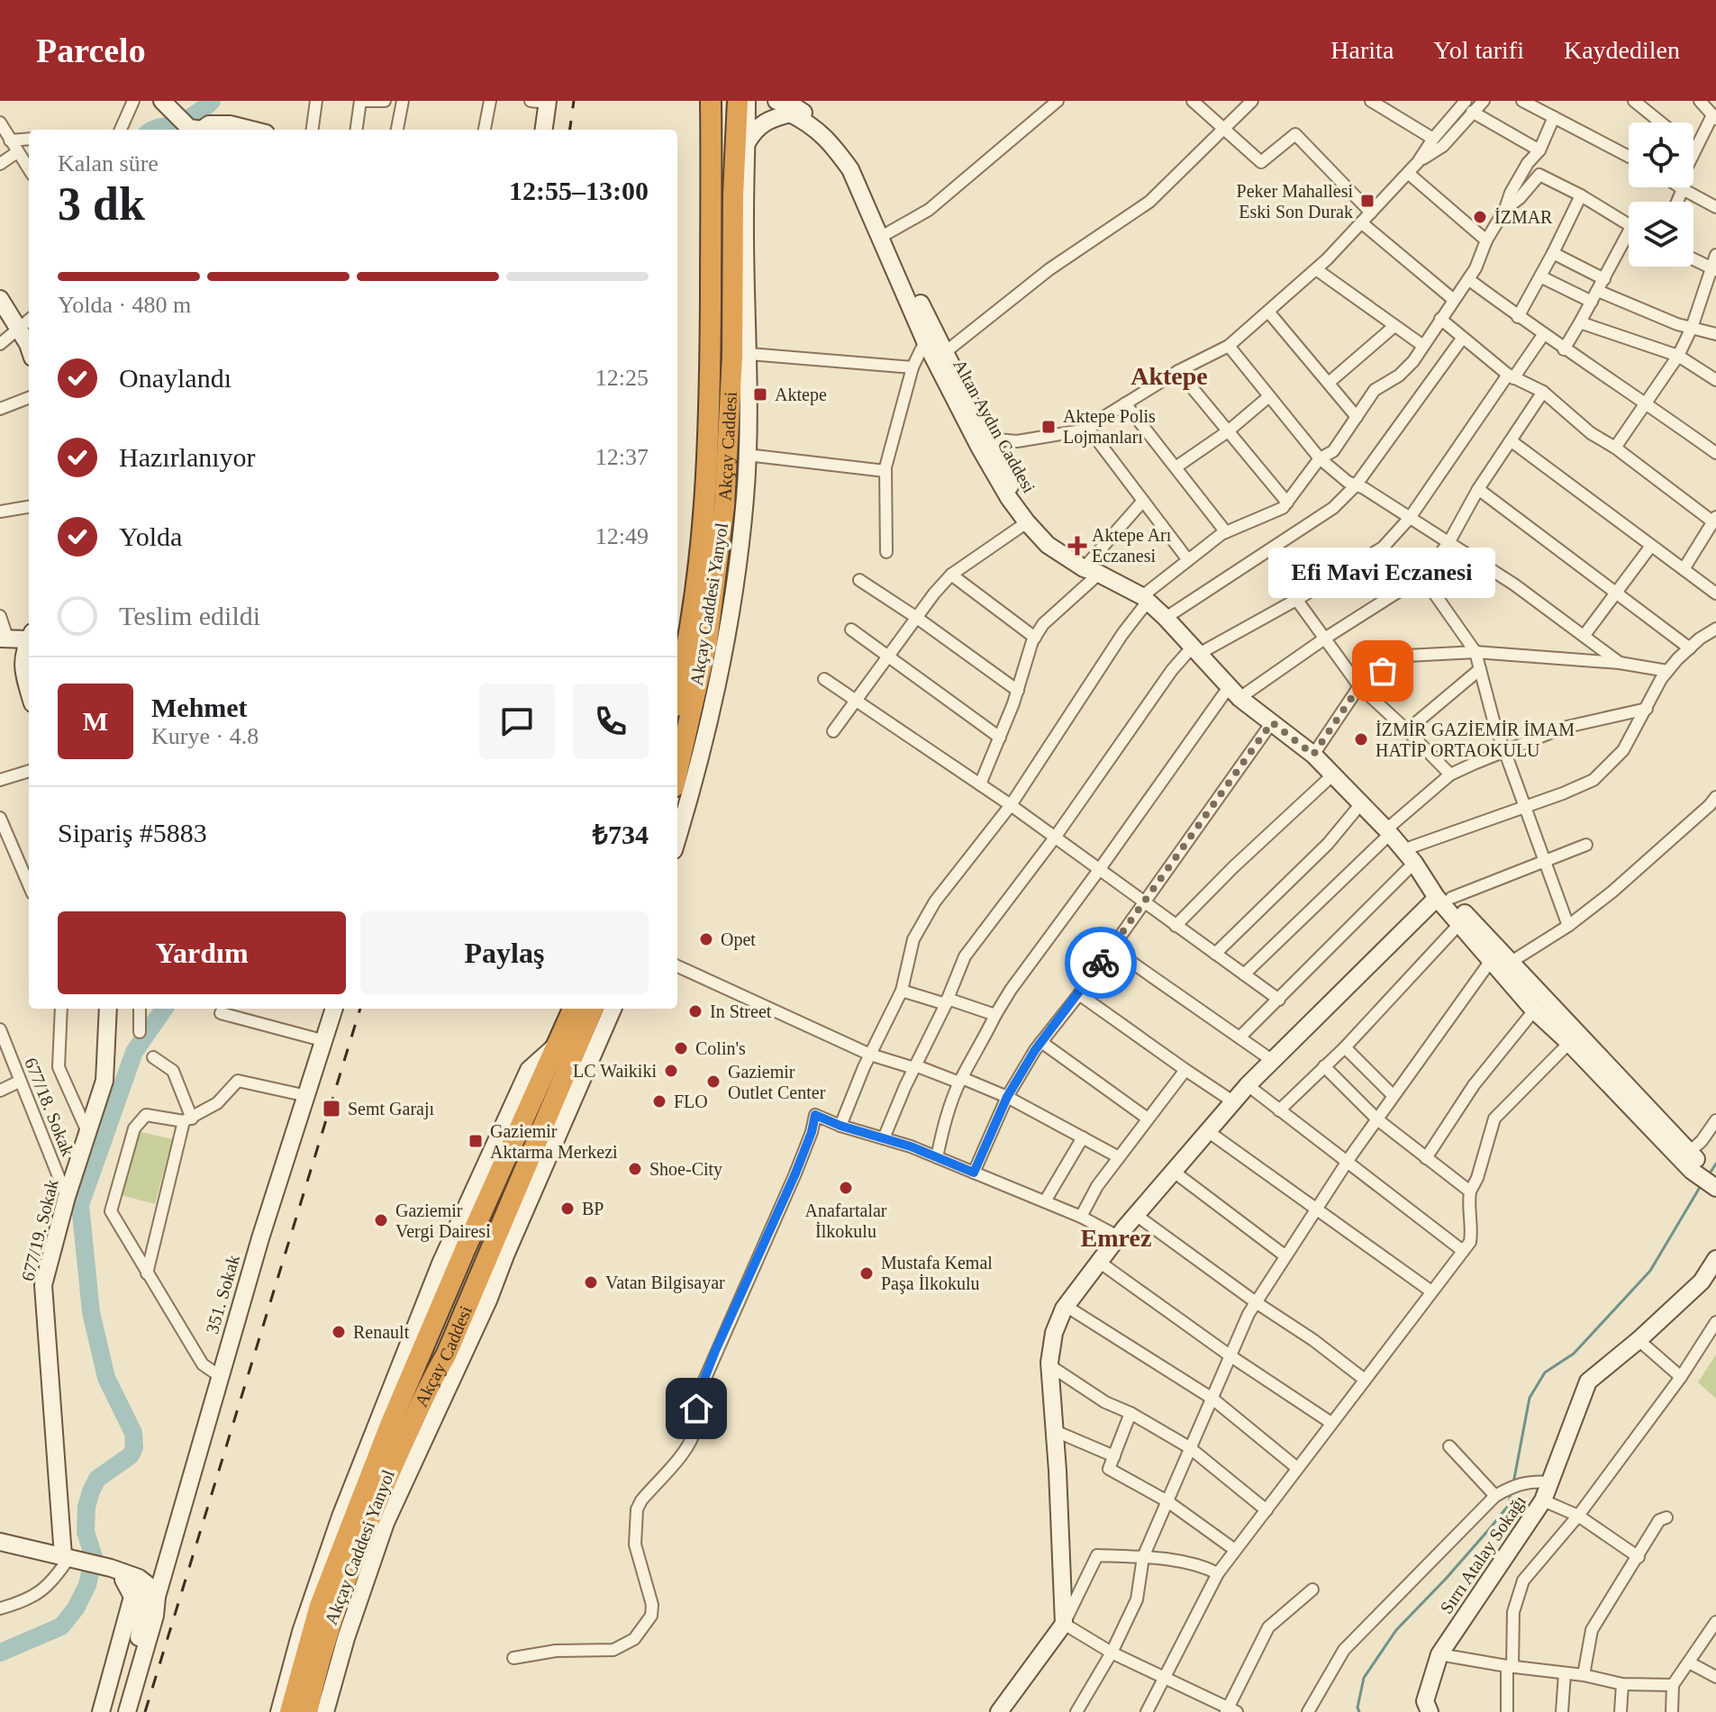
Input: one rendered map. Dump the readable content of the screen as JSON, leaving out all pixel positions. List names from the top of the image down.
{
  "streets": {
    "highway": ["Akçay Caddesi"],
    "main road": [
      "Altan Aydın Caddesi",
      "Akçay Caddesi Yanyol",
      "677/19. Sokak",
      "351. Sokak",
      "Sırrı Atalay Sokağı"
    ],
    "street": ["677/18. Sokak"]
  },
  "crossings": [
    ["Altan Aydın Caddesi", "Akçay Caddesi Yanyol"],
    ["Akçay Caddesi", "Akçay Caddesi Yanyol"],
    ["677/18. Sokak", "677/19. Sokak"]
  ],
  "districts": ["Aktepe", "Emrez"],
  "places": {
    "transit": [
      "Peker Mahallesi Eski Son Durak",
      "Aktepe",
      "Aktepe Polis Lojmanları",
      "Semt Garajı",
      "Gaziemir Aktarma Merkezi"
    ],
    "other": [
      "İZMAR",
      "Efi Mavi Eczanesi",
      "İZMİR GAZİEMİR İMAM HATİP ORTAOKULU",
      "Opet",
      "In Street",
      "Colin's",
      "LC Waikiki",
      "Gaziemir Outlet Center",
      "FLO",
      "Shoe-City",
      "Anafartalar İlkokulu",
      "BP",
      "Gaziemir Vergi Dairesi",
      "Mustafa Kemal Paşa İlkokulu",
      "Vatan Bilgisayar",
      "Renault"
    ],
    "health": ["Aktepe Arı Eczanesi"]
  },
  "page": {
    "header": "Parcelo",
    "nav": ["Harita", "Yol tarifi", "Kaydedilen"],
    "heading": ["3 dk", "Kalan süre", "12:55–13:00"],
    "panel": [
      "Mehmet",
      "Kurye · 4.8",
      "Sipariş #5883",
      "₺734"
    ],
    "bar": "Yolda · 480 m",
    "list": [
      ["Onaylandı", "12:25"],
      ["Hazırlanıyor", "12:37"],
      ["Yolda", "12:49"],
      "Teslim edildi"
    ],
    "bubble": "Efi Mavi Eczanesi",
    "round": "M",
    "buttons": ["Yardım", "Paylaş"]
  }
}
